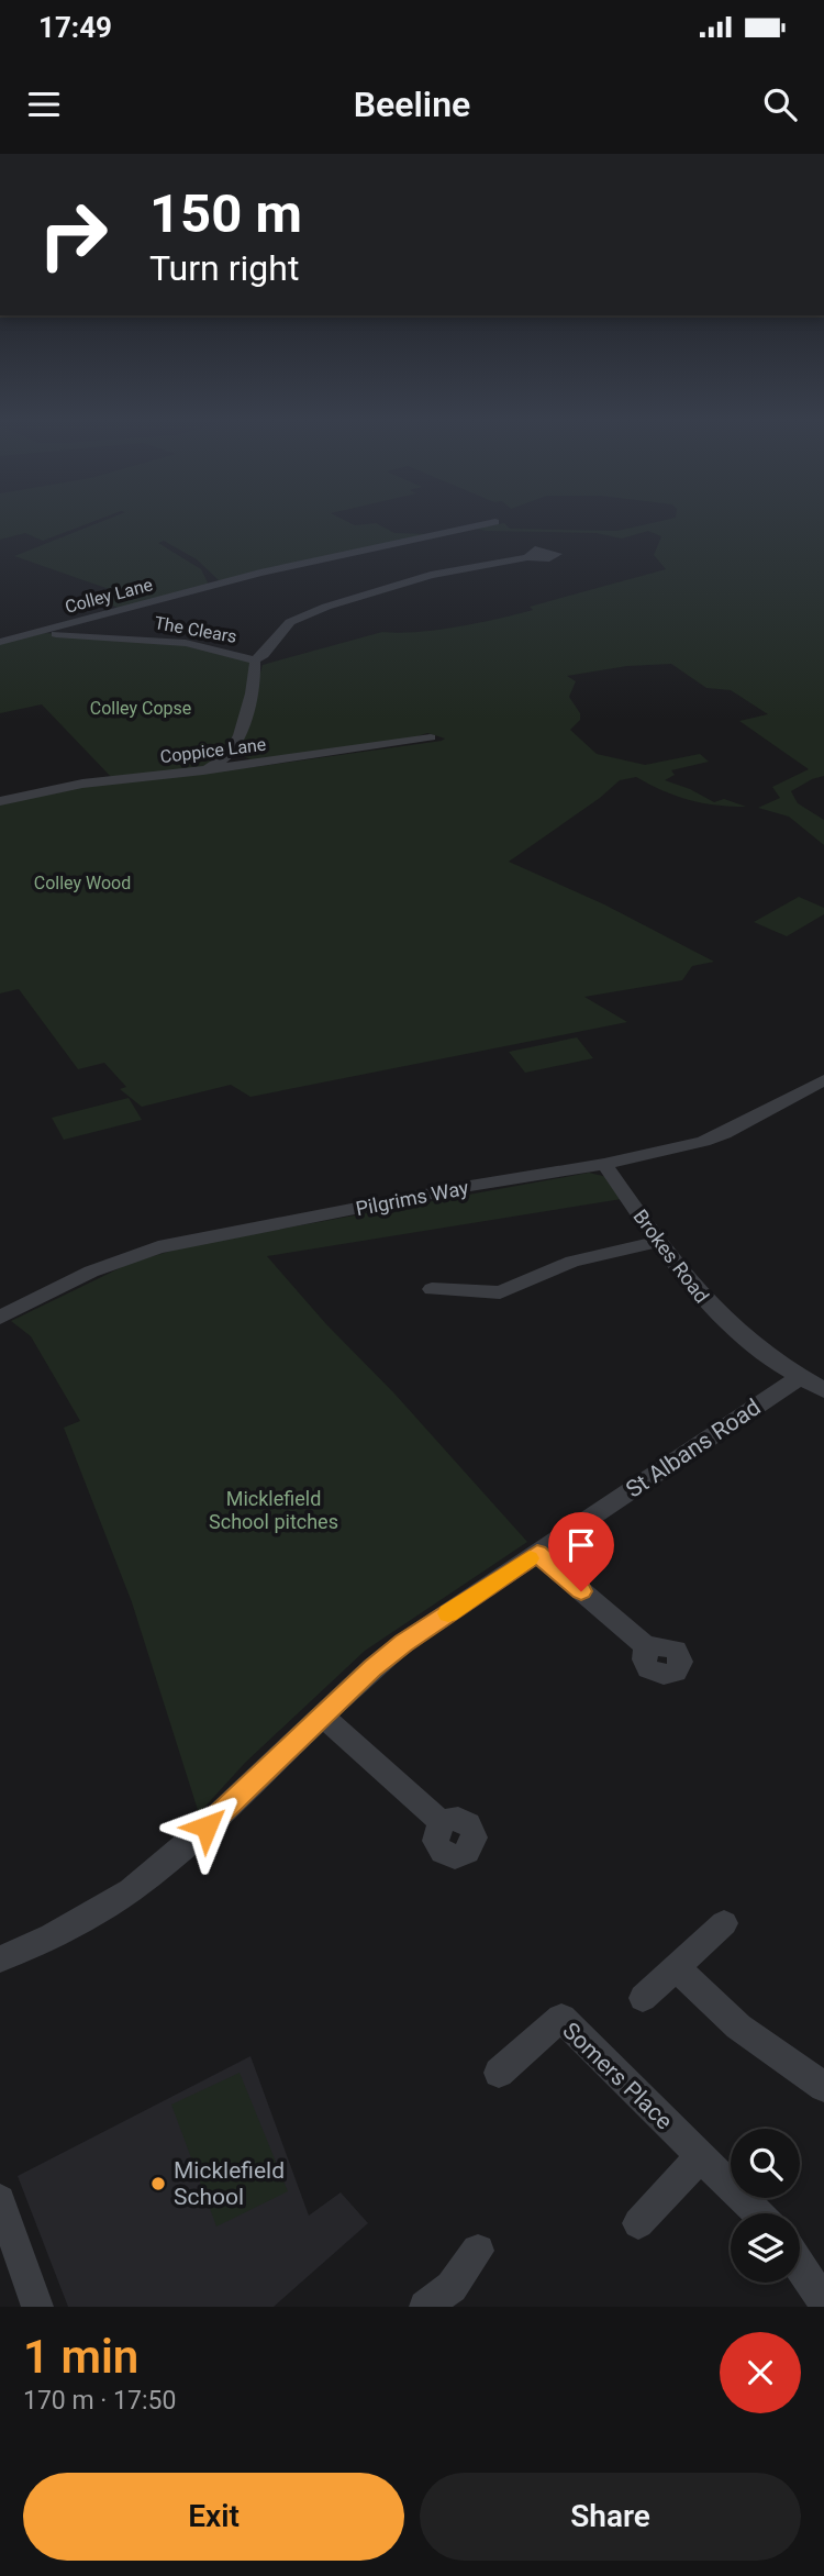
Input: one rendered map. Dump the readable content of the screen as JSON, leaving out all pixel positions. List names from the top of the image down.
{
  "streets": {
    "street": [
      "Colley Lane",
      "The Clears",
      "Coppice Lane",
      "Pilgrims Way",
      "Brokes Road",
      "St Albans Road",
      "Somers Place"
    ]
  },
  "crossings": [
    ["Colley Lane", "The Clears"],
    ["The Clears", "Coppice Lane"],
    ["Pilgrims Way", "Brokes Road"],
    ["Brokes Road", "St Albans Road"]
  ],
  "parks": ["Colley Copse", "Colley Wood", "Micklefield School pitches"],
  "places": ["Micklefield School"],
  "page": {
    "status": "17:49",
    "header": "Beeline",
    "turn": ["150 m", "Turn right"],
    "heading": ["1 min", "170 m · 17:50"],
    "buttons": ["Exit", "Share"]
  }
}
